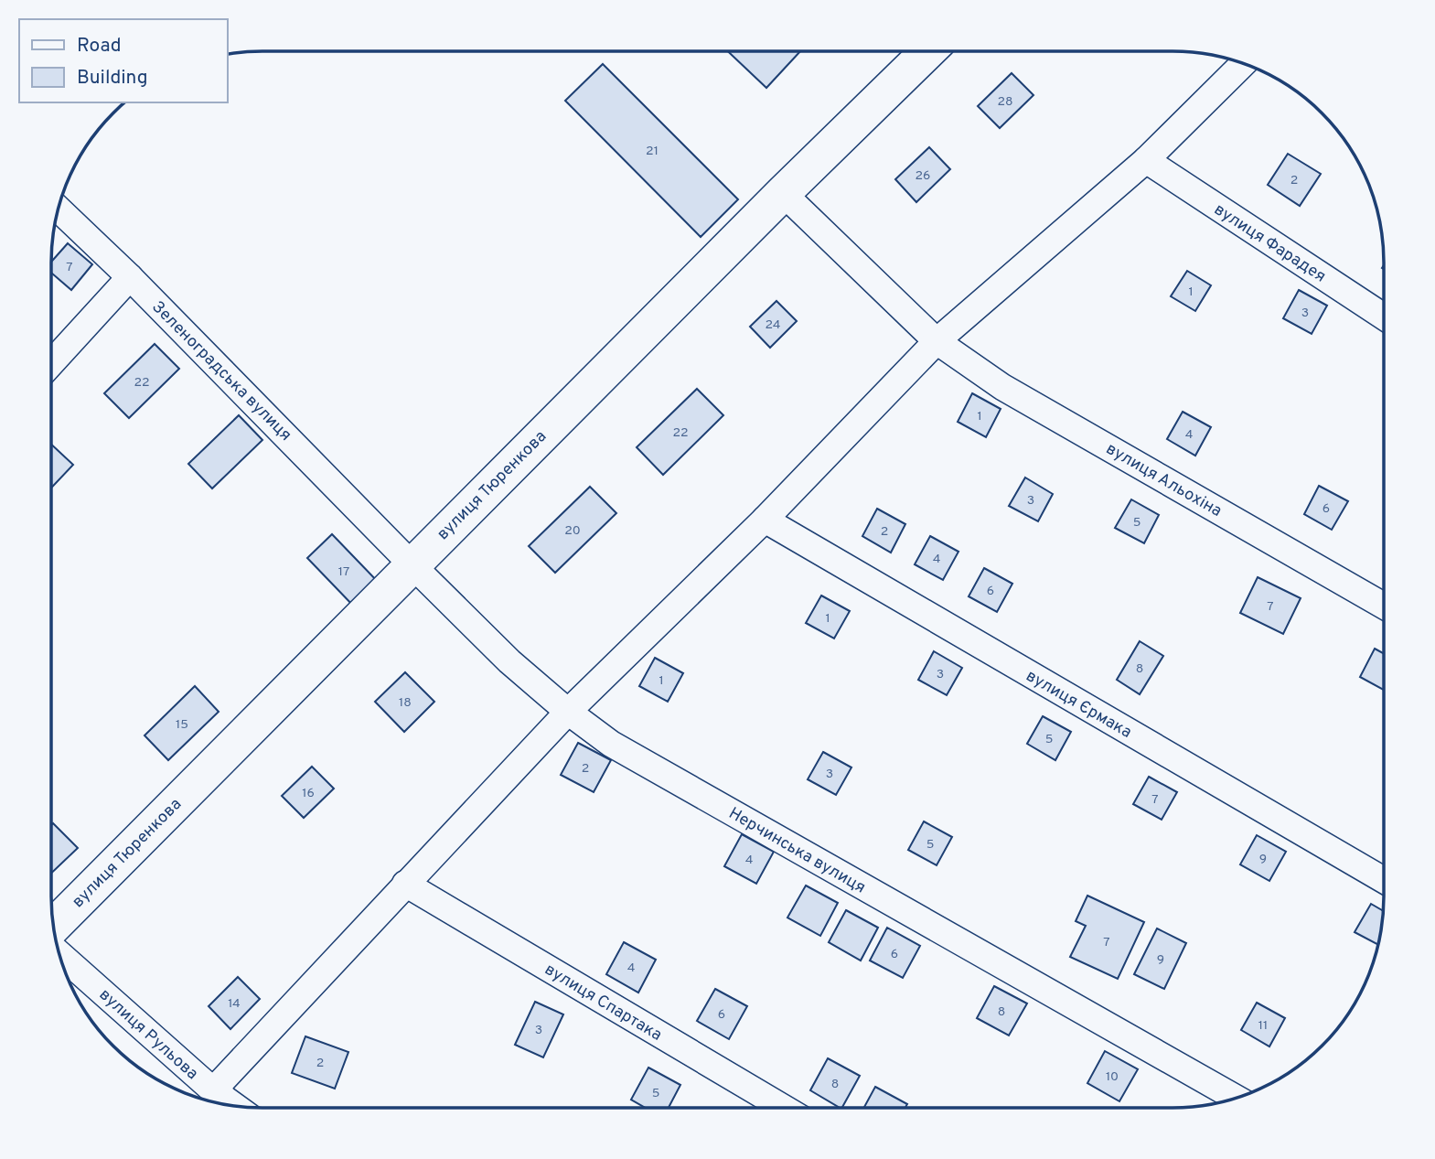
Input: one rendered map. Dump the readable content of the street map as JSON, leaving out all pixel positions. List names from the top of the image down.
{
  "streets": {
    "street": [
      "вулиця Фарадея",
      "Зеленоградська вулиця",
      "вулиця Альохіна",
      "вулиця Тюренкова",
      "вулиця Єрмака",
      "Нерчинська вулиця",
      "вулиця Спартака",
      "вулиця Рульова"
    ]
  },
  "crossings": [
    ["Зеленоградська вулиця", "вулиця Тюренкова"],
    ["Зеленоградська вулиця", "Нерчинська вулиця"],
    ["вулиця Альохіна", "вулиця Тюренкова"],
    ["вулиця Тюренкова", "Нерчинська вулиця"]
  ],
  "house_numbers": [
    "28",
    "21",
    "26",
    "2",
    "7",
    "1",
    "3",
    "24",
    "22",
    "1",
    "22",
    "4",
    "3",
    "6",
    "5",
    "20",
    "2",
    "4",
    "17",
    "6",
    "7",
    "1",
    "8",
    "3",
    "1",
    "18",
    "15",
    "5",
    "2",
    "3",
    "16",
    "7",
    "5",
    "9",
    "4",
    "7",
    "6",
    "9",
    "4",
    "14",
    "8",
    "6",
    "11",
    "3",
    "2",
    "10",
    "8",
    "5"
  ],
  "legend": ["Road", "Building"]
}
